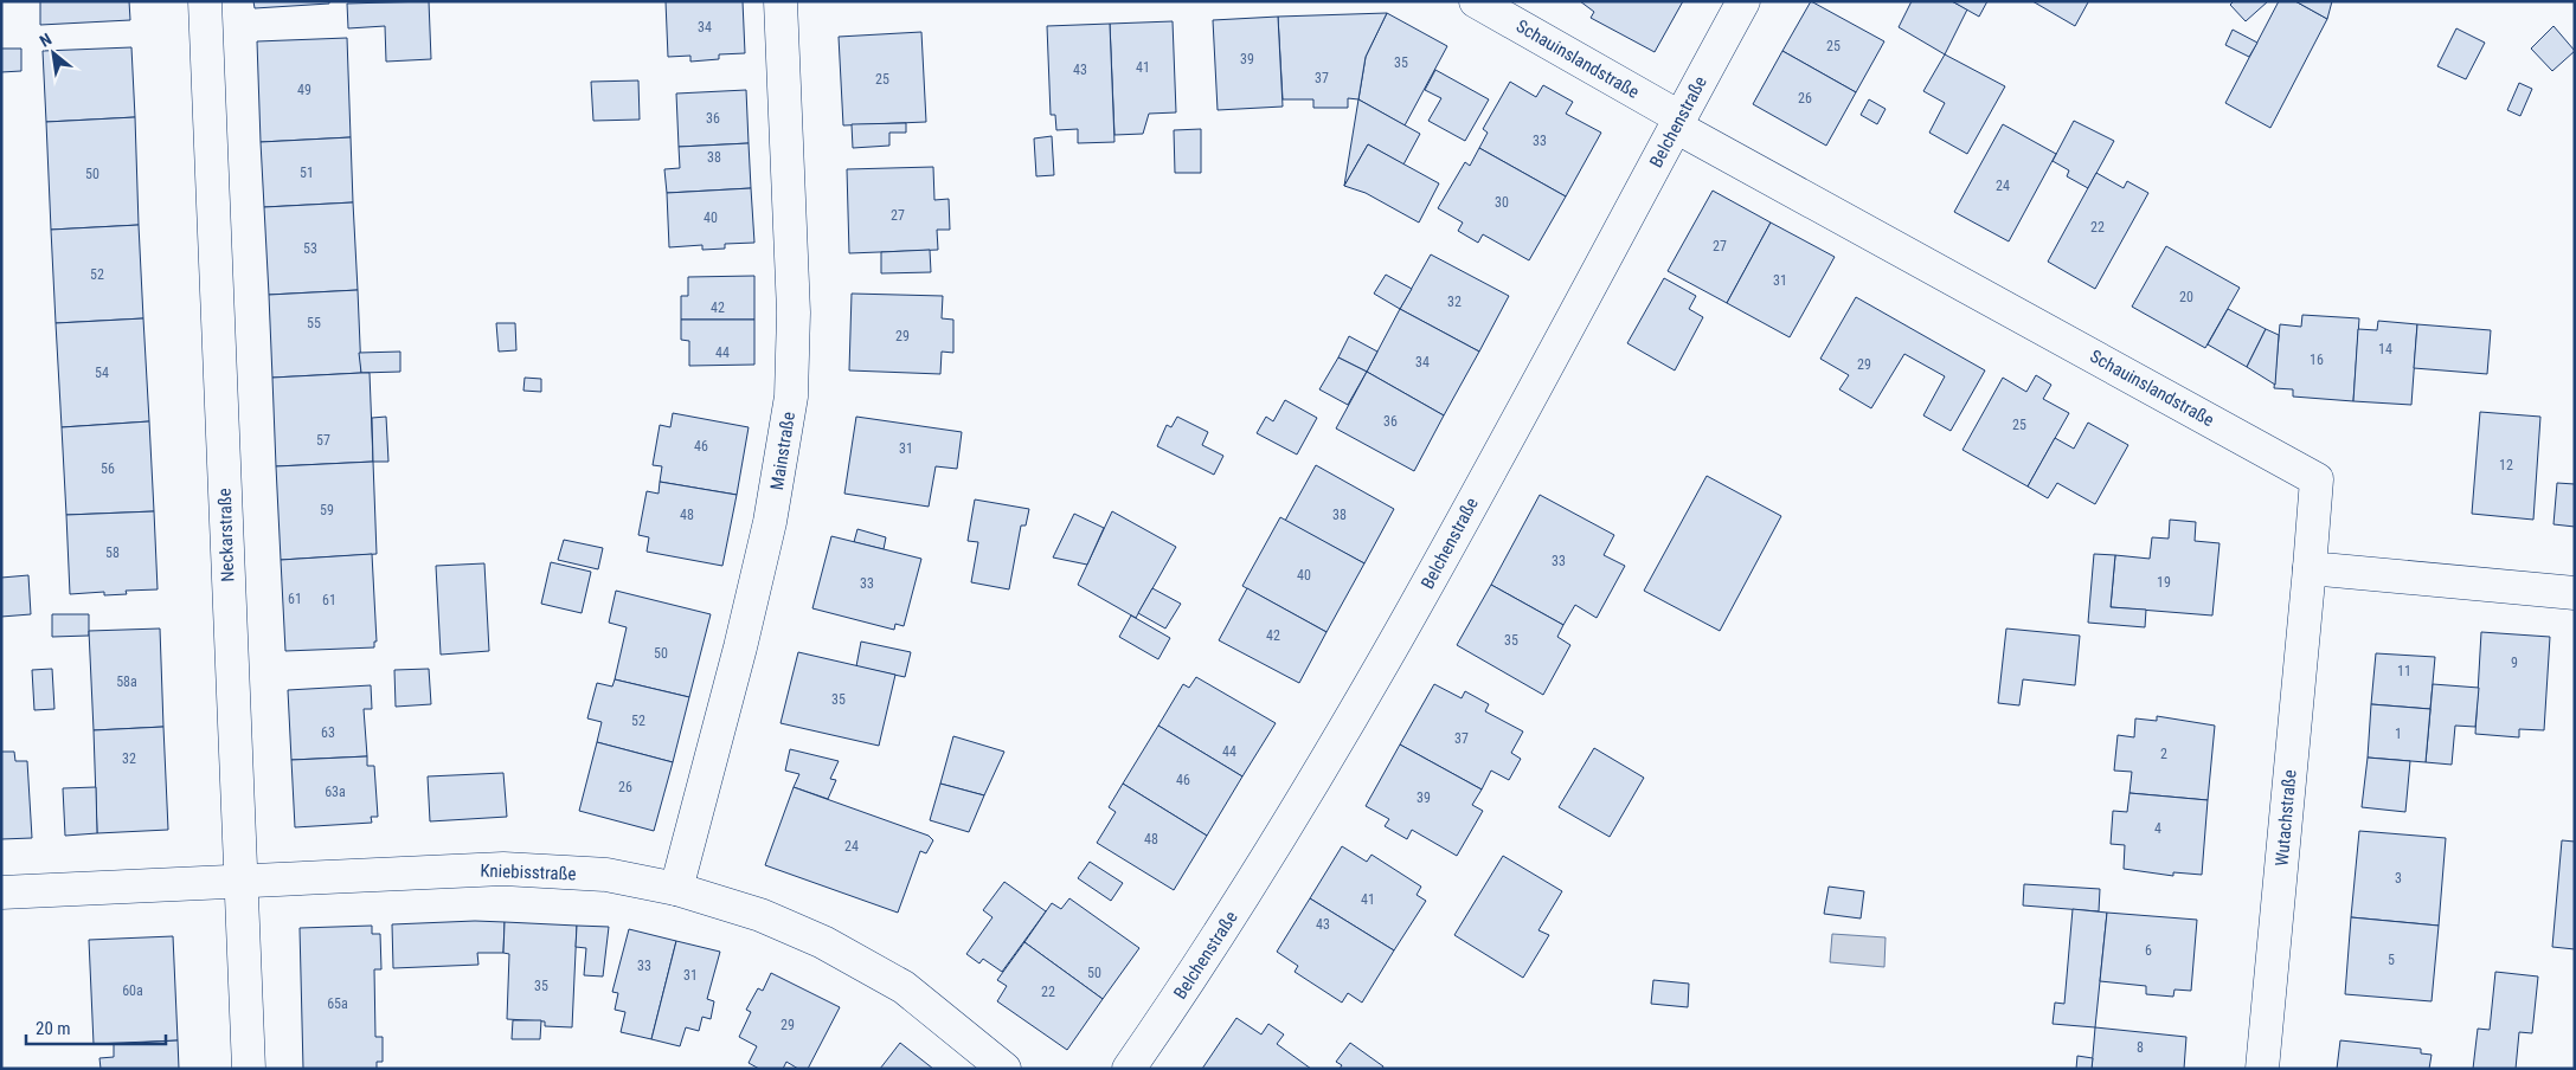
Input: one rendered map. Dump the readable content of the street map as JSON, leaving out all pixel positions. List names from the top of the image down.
{
  "streets": {
    "street": [
      "Schauinslandstraße",
      "Belchenstraße",
      "Mainstraße",
      "Neckarstraße",
      "Wutachstraße",
      "Kniebisstraße"
    ]
  },
  "crossings": [
    ["Schauinslandstraße", "Belchenstraße"],
    ["Schauinslandstraße", "Wutachstraße"],
    ["Mainstraße", "Kniebisstraße"],
    ["Neckarstraße", "Kniebisstraße"]
  ],
  "house_numbers": [
    "34",
    "25",
    "39",
    "35",
    "41",
    "43",
    "37",
    "25",
    "49",
    "26",
    "36",
    "33",
    "38",
    "51",
    "50",
    "24",
    "30",
    "27",
    "40",
    "22",
    "27",
    "53",
    "52",
    "31",
    "20",
    "32",
    "42",
    "55",
    "29",
    "14",
    "44",
    "16",
    "34",
    "29",
    "54",
    "36",
    "25",
    "57",
    "46",
    "31",
    "12",
    "56",
    "59",
    "48",
    "38",
    "58",
    "33",
    "40",
    "19",
    "33",
    "61",
    "61",
    "42",
    "35",
    "50",
    "9",
    "11",
    "58a",
    "35",
    "52",
    "63",
    "1",
    "37",
    "44",
    "2",
    "32",
    "46",
    "26",
    "63a",
    "39",
    "4",
    "48",
    "24",
    "3",
    "41",
    "43",
    "6",
    "5",
    "33",
    "50",
    "31",
    "35",
    "60a",
    "22",
    "65a",
    "29",
    "8"
  ],
  "scale_bar": "20 m",
  "north": "top left"
}
